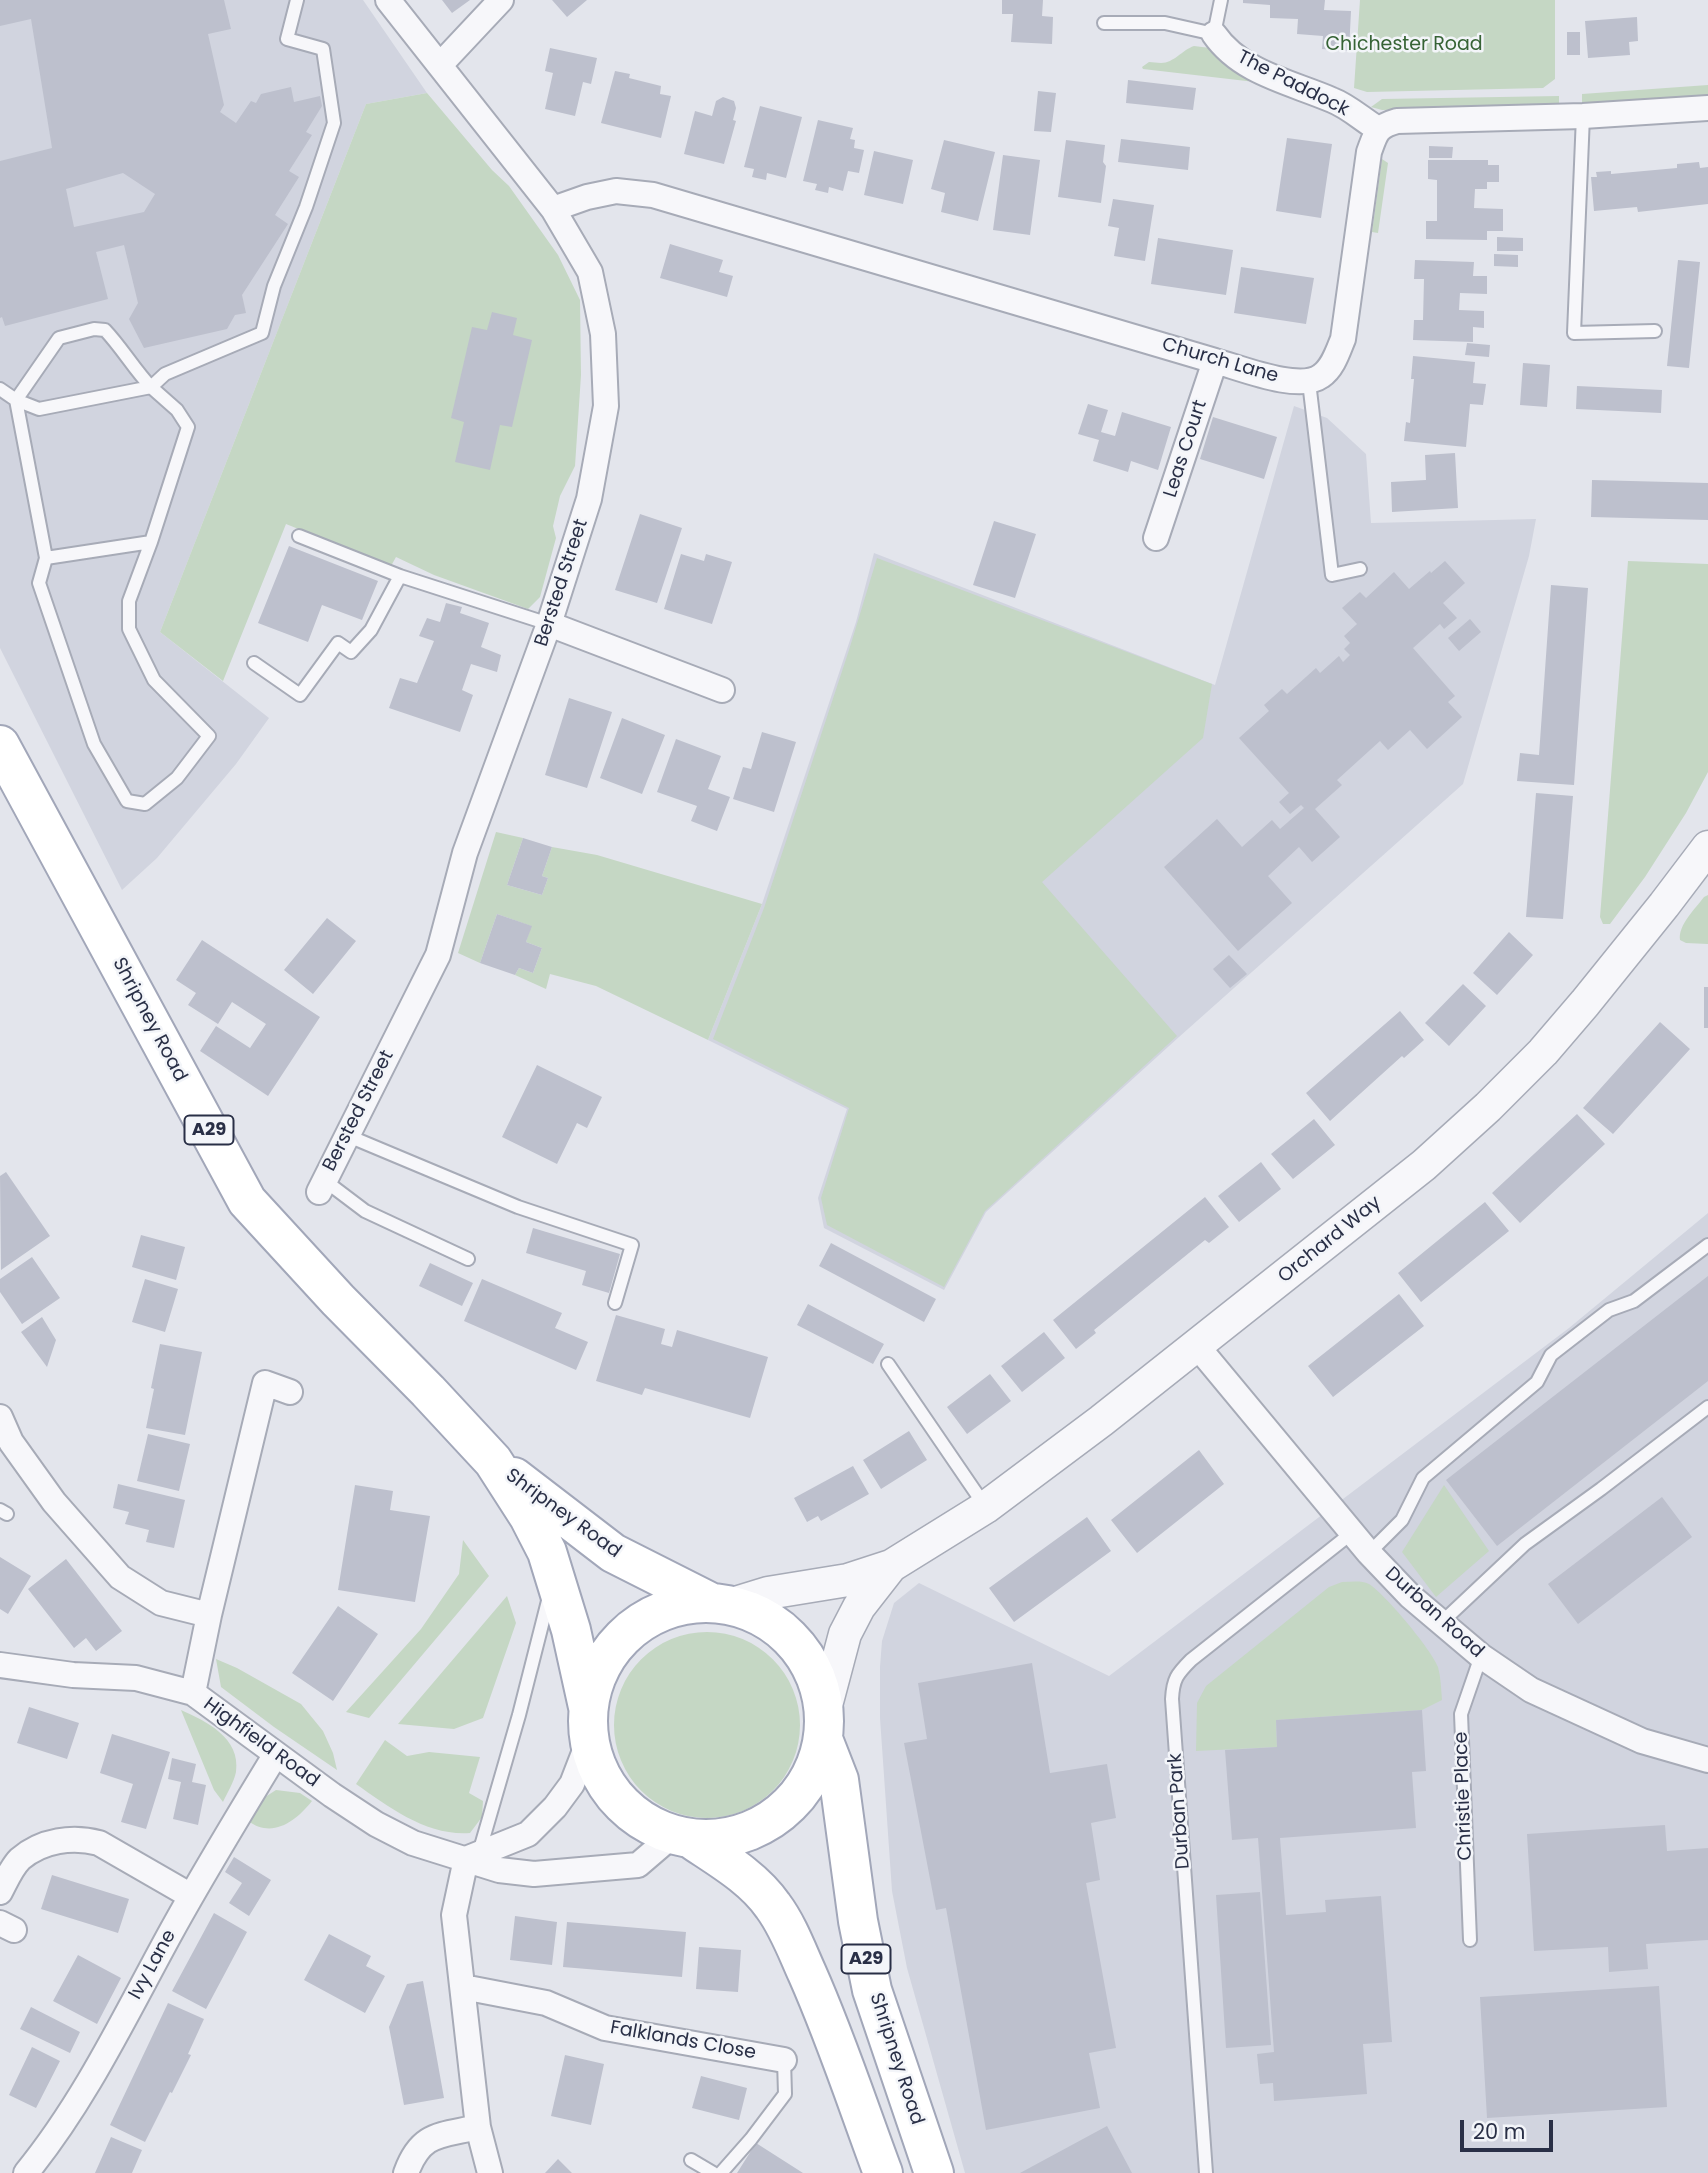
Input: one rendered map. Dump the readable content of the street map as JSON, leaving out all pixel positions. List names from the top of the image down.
{
  "streets": {
    "main road": ["Shripney Road", "A29"],
    "street": [
      "The Paddock",
      "Church Lane",
      "Leas Court",
      "Bersted Street",
      "Orchard Way",
      "Durban Road",
      "Highfield Road",
      "Ivy Lane",
      "Falklands Close"
    ],
    "lane": ["Christie Place", "Durban Park"]
  },
  "crossings": [
    ["Church Lane", "Leas Court"],
    ["Church Lane", "Bersted Street"],
    ["Shripney Road", "Highfield Road"],
    ["Orchard Way", "Durban Road"],
    ["Durban Road", "Christie Place"],
    ["Durban Road", "Durban Park"],
    ["Highfield Road", "Ivy Lane"]
  ],
  "parks": ["Chichester Road"],
  "scale_bar": "20 m"
}
